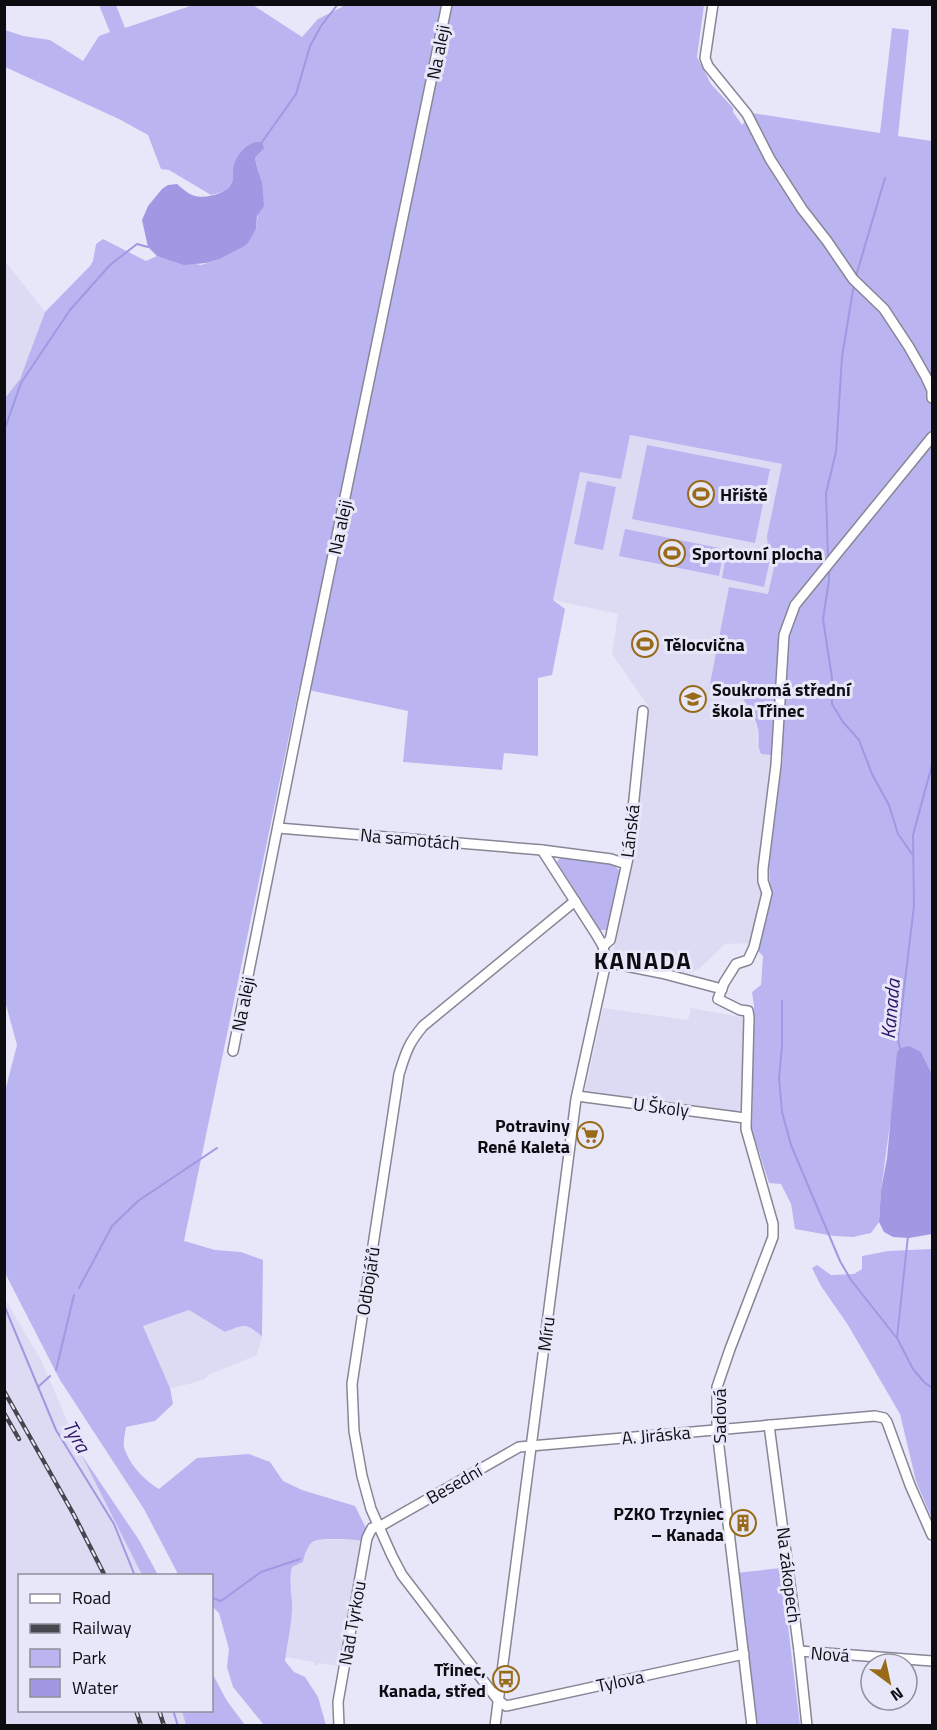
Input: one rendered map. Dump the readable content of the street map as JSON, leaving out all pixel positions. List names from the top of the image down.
{
  "streets": {
    "street": [
      "Na aleji",
      "Lánská",
      "Na samotách",
      "U Školy",
      "Odbojářů",
      "Míru",
      "Sadová",
      "A. Jiráska",
      "Besední",
      "Na zákopech",
      "Nad Tyrkou",
      "Nová",
      "Tylova"
    ]
  },
  "crossings": [
    ["Na aleji", "Na samotách"],
    ["Lánská", "Na samotách"],
    ["Lánská", "Míru"],
    ["U Školy", "Míru"],
    ["U Školy", "Sadová"],
    ["Odbojářů", "Míru"],
    ["Odbojářů", "Besední"],
    ["Odbojářů", "Nad Tyrkou"],
    ["Odbojářů", "Tylova"],
    ["Míru", "A. Jiráska"],
    ["Míru", "Besední"],
    ["Míru", "Tylova"],
    ["Sadová", "A. Jiráska"],
    ["Sadová", "Tylova"],
    ["A. Jiráska", "Besední"],
    ["A. Jiráska", "Na zákopech"],
    ["Besední", "Nad Tyrkou"],
    ["Na zákopech", "Nová"]
  ],
  "districts": ["KANADA"],
  "water": ["Kanada", "Tyra"],
  "places": {
    "sports": ["Hřiště", "Sportovní plocha", "Tělocvična"],
    "school or university": ["Soukromá střední škola Třinec"],
    "supermarket": ["Potraviny René Kaleta"],
    "building": ["PZKO Trzyniec – Kanada"],
    "bus stop": ["Třinec, Kanada, střed"]
  },
  "legend": [
    "Road",
    "Railway",
    "Park",
    "Water"
  ],
  "north": "bottom right"
}
